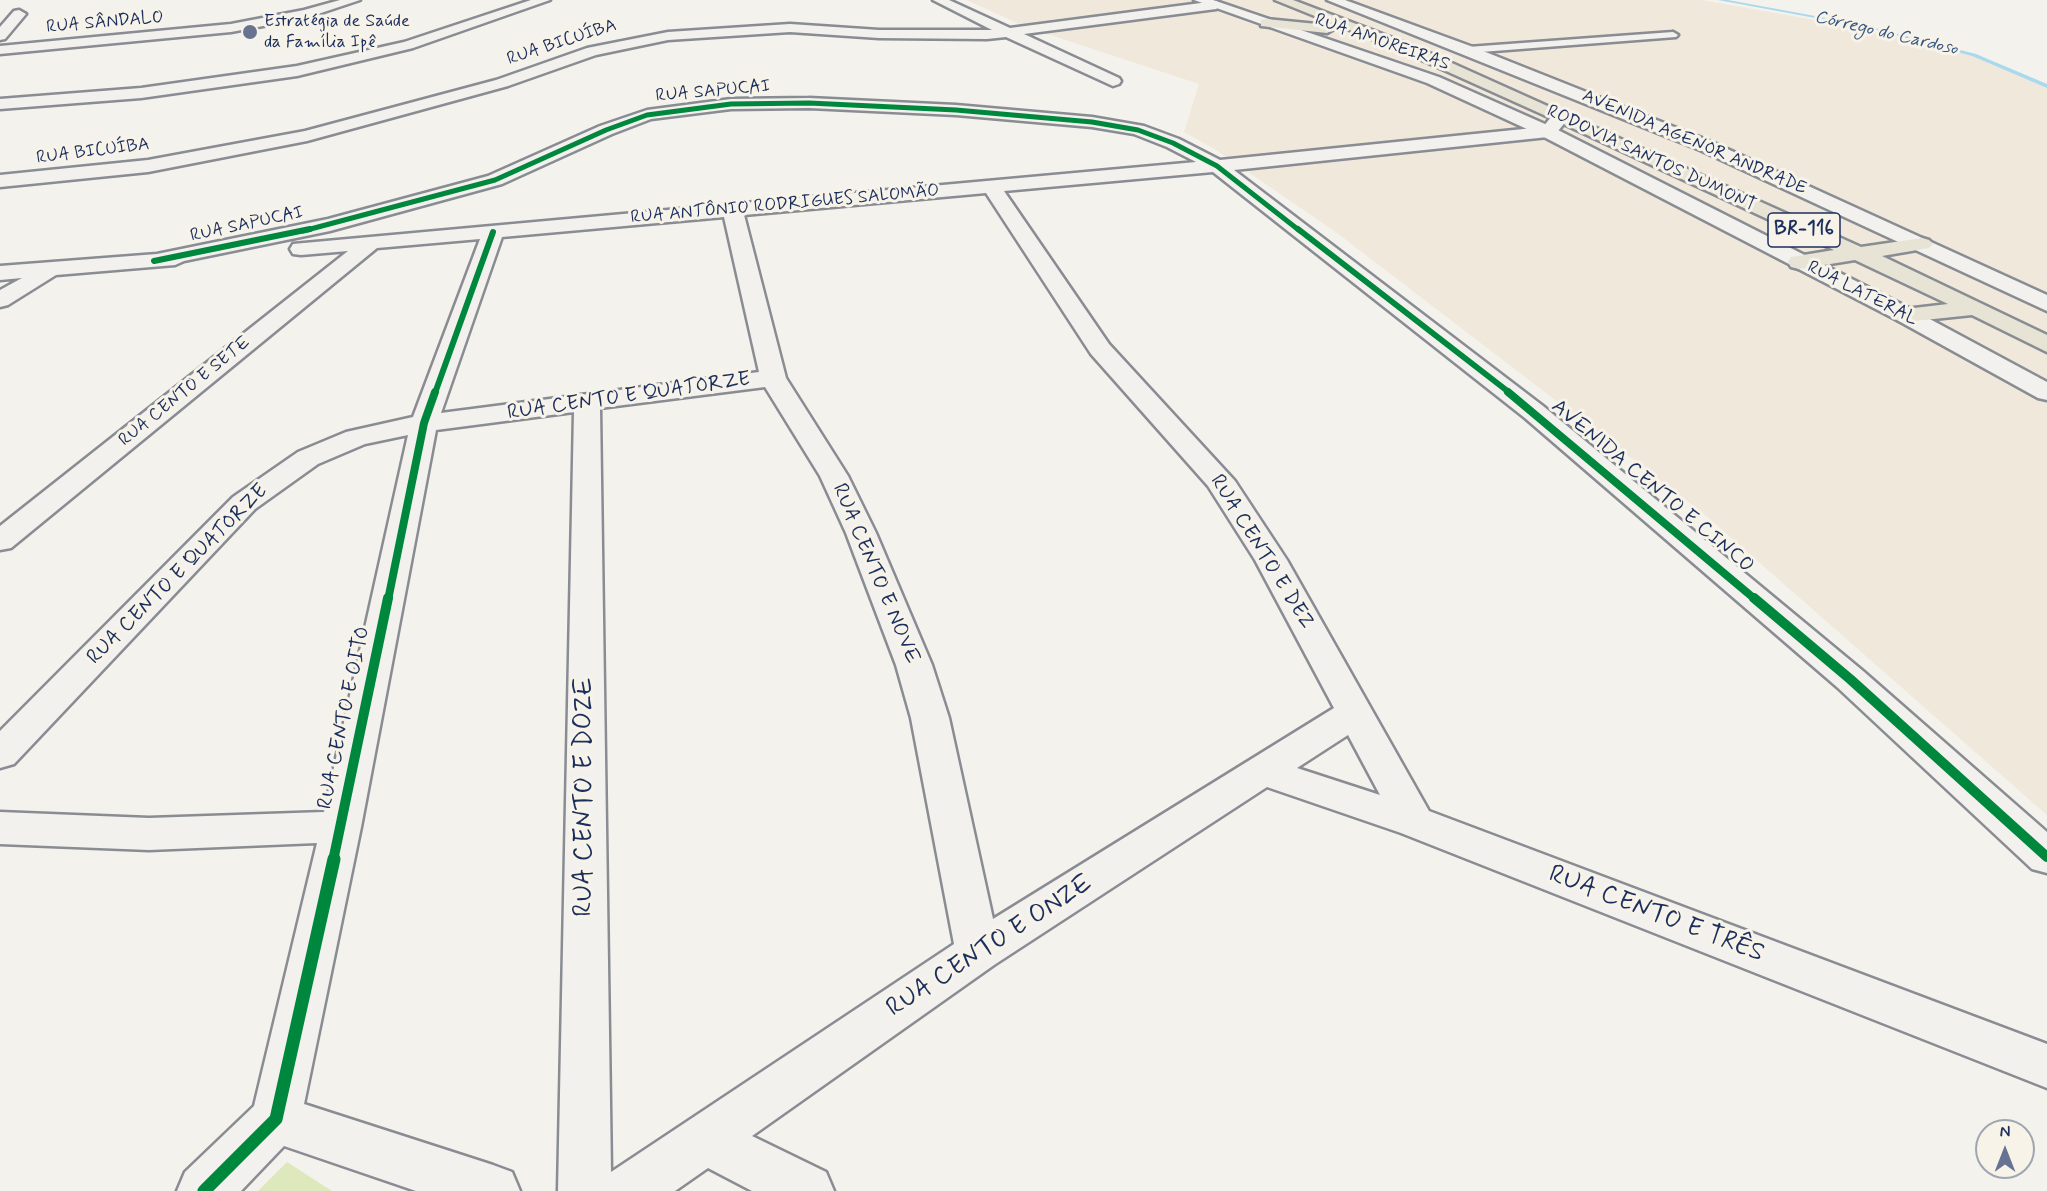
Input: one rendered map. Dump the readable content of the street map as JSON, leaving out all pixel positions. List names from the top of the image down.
{
  "streets": {
    "highway": ["RODOVIA SANTOS DUMONT", "BR-116"],
    "street": [
      "RUA SÂNDALO",
      "RUA BICUÍBA",
      "RUA AMOREIRAS",
      "RUA SAPUCAI",
      "AVENIDA AGENOR ANDRADE",
      "RUA ANTÔNIO RODRIGUES SALOMÃO",
      "RUA LATERAL",
      "RUA CENTO E SETE",
      "RUA CENTO E QUATORZE",
      "AVENIDA CENTO E CINCO",
      "RUA CENTO E DEZ",
      "RUA CENTO E NOVE",
      "RUA CENTO E OITO",
      "RUA CENTO E DOZE",
      "RUA CENTO E TRÊS",
      "RUA CENTO E ONZE"
    ]
  },
  "crossings": [
    ["RUA BICUÍBA", "RUA AMOREIRAS"],
    ["RUA AMOREIRAS", "RODOVIA SANTOS DUMONT"],
    ["RUA AMOREIRAS", "RUA ANTÔNIO RODRIGUES SALOMÃO"],
    ["RUA AMOREIRAS", "RUA LATERAL"],
    ["RUA SAPUCAI", "RUA ANTÔNIO RODRIGUES SALOMÃO"],
    ["RUA SAPUCAI", "AVENIDA CENTO E CINCO"],
    ["RODOVIA SANTOS DUMONT", "RUA ANTÔNIO RODRIGUES SALOMÃO"],
    ["RODOVIA SANTOS DUMONT", "RUA LATERAL"],
    ["RUA ANTÔNIO RODRIGUES SALOMÃO", "RUA LATERAL"],
    ["RUA ANTÔNIO RODRIGUES SALOMÃO", "RUA CENTO E SETE"],
    ["RUA ANTÔNIO RODRIGUES SALOMÃO", "AVENIDA CENTO E CINCO"],
    ["RUA ANTÔNIO RODRIGUES SALOMÃO", "RUA CENTO E DEZ"],
    ["RUA ANTÔNIO RODRIGUES SALOMÃO", "RUA CENTO E NOVE"],
    ["RUA ANTÔNIO RODRIGUES SALOMÃO", "RUA CENTO E OITO"],
    ["RUA CENTO E QUATORZE", "RUA CENTO E NOVE"],
    ["RUA CENTO E QUATORZE", "RUA CENTO E OITO"],
    ["RUA CENTO E QUATORZE", "RUA CENTO E DOZE"],
    ["RUA CENTO E DEZ", "RUA CENTO E TRÊS"],
    ["RUA CENTO E DEZ", "RUA CENTO E ONZE"],
    ["RUA CENTO E NOVE", "RUA CENTO E ONZE"],
    ["RUA CENTO E TRÊS", "RUA CENTO E ONZE"]
  ],
  "water": ["Córrego do Cardoso"],
  "places": ["Estratégia de Saúde da Família Ipê"],
  "north": "top"
}
